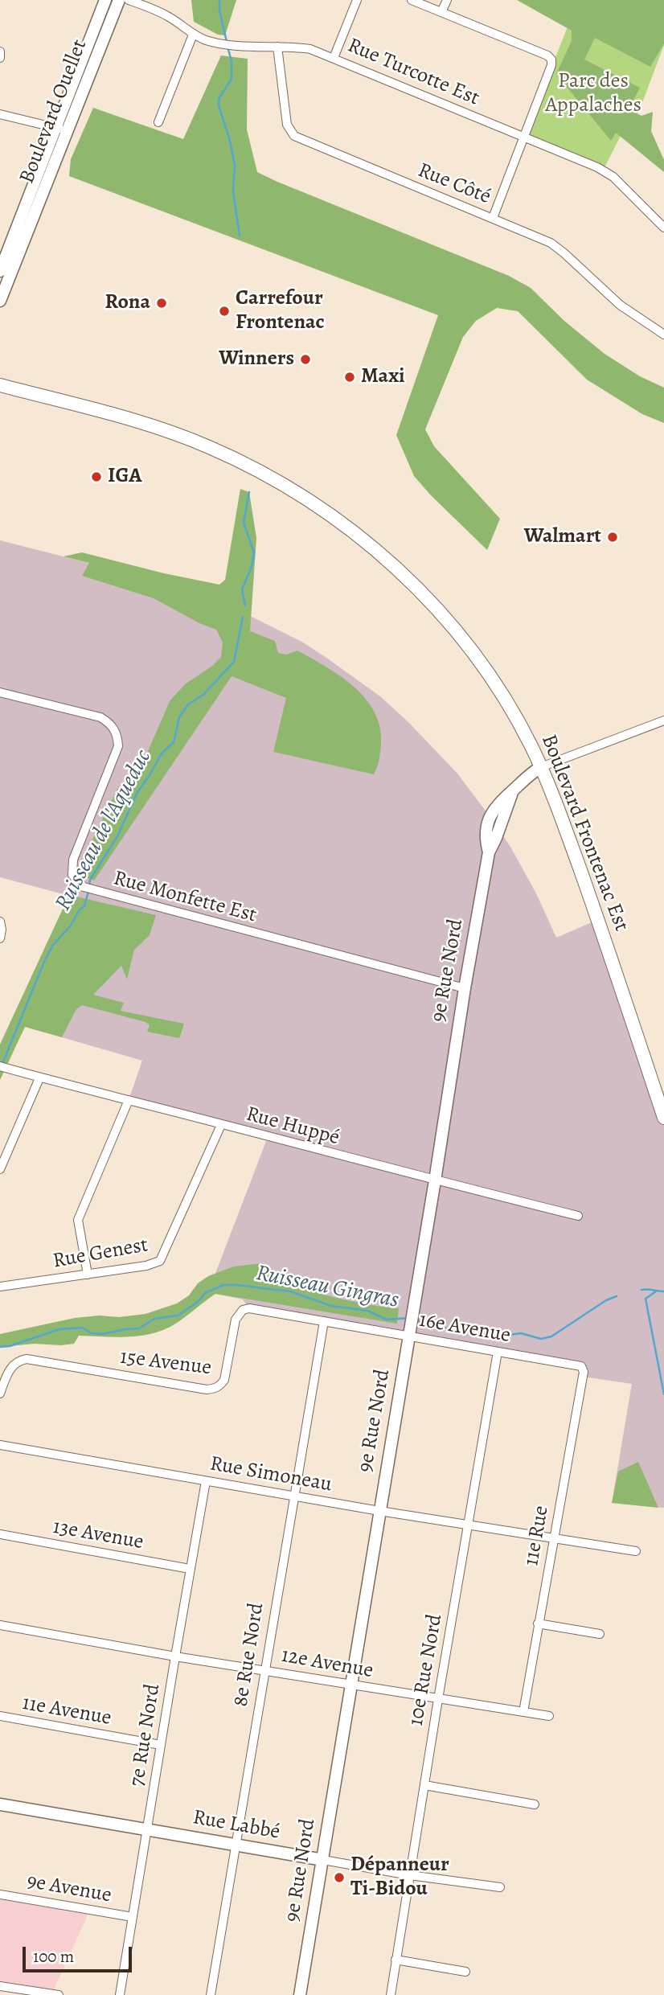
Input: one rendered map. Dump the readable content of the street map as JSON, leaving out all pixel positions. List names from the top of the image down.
{
  "streets": {
    "main road": ["Boulevard Frontenac Est"],
    "street": [
      "Rue Turcotte Est",
      "Boulevard Ouellet",
      "Rue Côté",
      "Rue Monfette Est",
      "9e Rue Nord",
      "Rue Huppé",
      "Rue Genest",
      "16e Avenue",
      "15e Avenue",
      "Rue Simoneau",
      "13e Avenue",
      "11e Rue",
      "8e Rue Nord",
      "12e Avenue",
      "10e Rue Nord",
      "11e Avenue",
      "7e Rue Nord",
      "Rue Labbé",
      "9e Avenue"
    ]
  },
  "crossings": [
    ["Rue Turcotte Est", "Rue Côté"],
    ["Boulevard Frontenac Est", "9e Rue Nord"],
    ["Rue Monfette Est", "9e Rue Nord"],
    ["9e Rue Nord", "Rue Huppé"],
    ["9e Rue Nord", "16e Avenue"],
    ["9e Rue Nord", "Rue Simoneau"],
    ["9e Rue Nord", "12e Avenue"],
    ["9e Rue Nord", "Rue Labbé"],
    ["Rue Huppé", "Rue Genest"],
    ["16e Avenue", "15e Avenue"],
    ["16e Avenue", "11e Rue"],
    ["16e Avenue", "8e Rue Nord"],
    ["16e Avenue", "10e Rue Nord"],
    ["Rue Simoneau", "11e Rue"],
    ["Rue Simoneau", "8e Rue Nord"],
    ["Rue Simoneau", "10e Rue Nord"],
    ["Rue Simoneau", "7e Rue Nord"],
    ["13e Avenue", "7e Rue Nord"],
    ["11e Rue", "12e Avenue"],
    ["8e Rue Nord", "12e Avenue"],
    ["8e Rue Nord", "Rue Labbé"],
    ["12e Avenue", "10e Rue Nord"],
    ["12e Avenue", "7e Rue Nord"],
    ["10e Rue Nord", "Rue Labbé"],
    ["11e Avenue", "7e Rue Nord"],
    ["7e Rue Nord", "Rue Labbé"],
    ["7e Rue Nord", "9e Avenue"]
  ],
  "water": ["Ruisseau de l'Aqueduc", "Ruisseau Gingras"],
  "parks": ["Parc des Appalaches"],
  "places": [
    "Rona",
    "Carrefour Frontenac",
    "Winners",
    "Maxi",
    "IGA",
    "Walmart",
    "Dépanneur Ti-Bidou"
  ],
  "scale_bar": "100 m"
}
